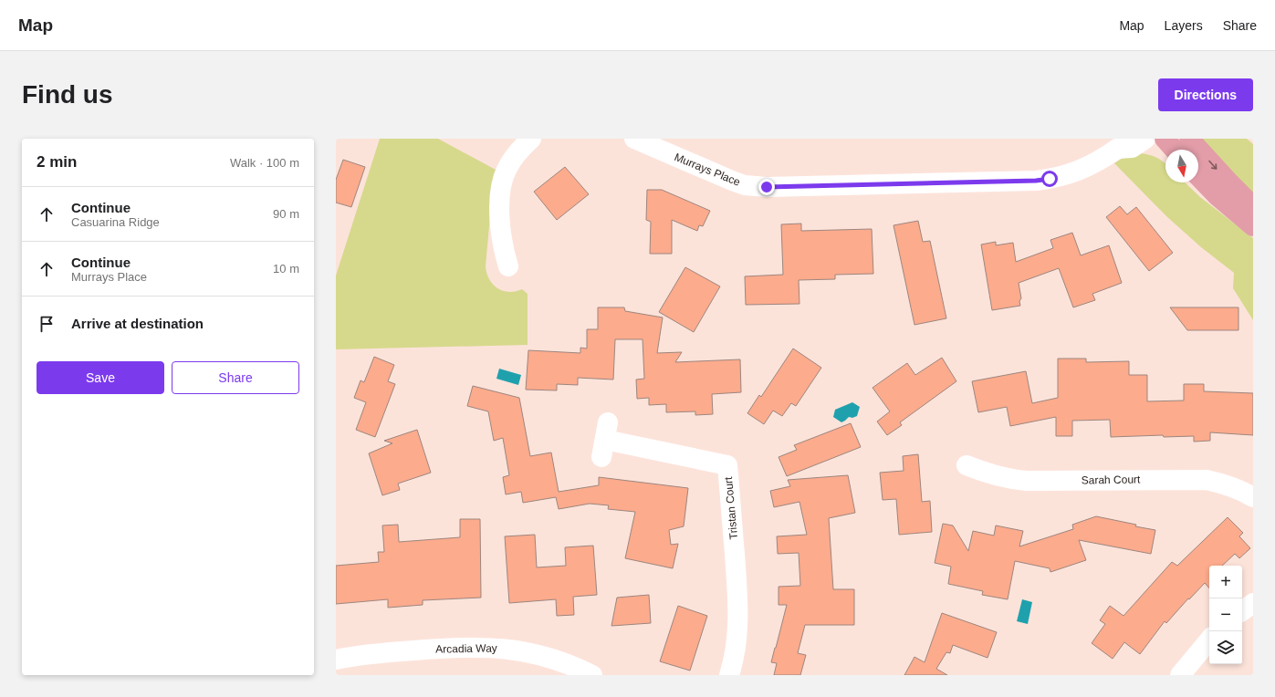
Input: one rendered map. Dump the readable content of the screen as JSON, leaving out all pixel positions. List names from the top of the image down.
{
  "streets": {
    "street": [
      "Murrays Place",
      "Sarah Court",
      "Tristan Court",
      "Arcadia Way"
    ]
  },
  "north": "bottom",
  "page": {
    "header": "Map",
    "nav": ["Map", "Layers", "Share"],
    "buttons": [
      "Directions",
      ["Save", "Share"]
    ],
    "title": "Find us",
    "heading": ["2 min", "Walk · 100 m"],
    "list": [
      ["Continue", "Casuarina Ridge", "90 m"],
      ["Continue", "Murrays Place", "10 m"],
      "Arrive at destination"
    ],
    "map_buttons": ["+", "−"]
  }
}
